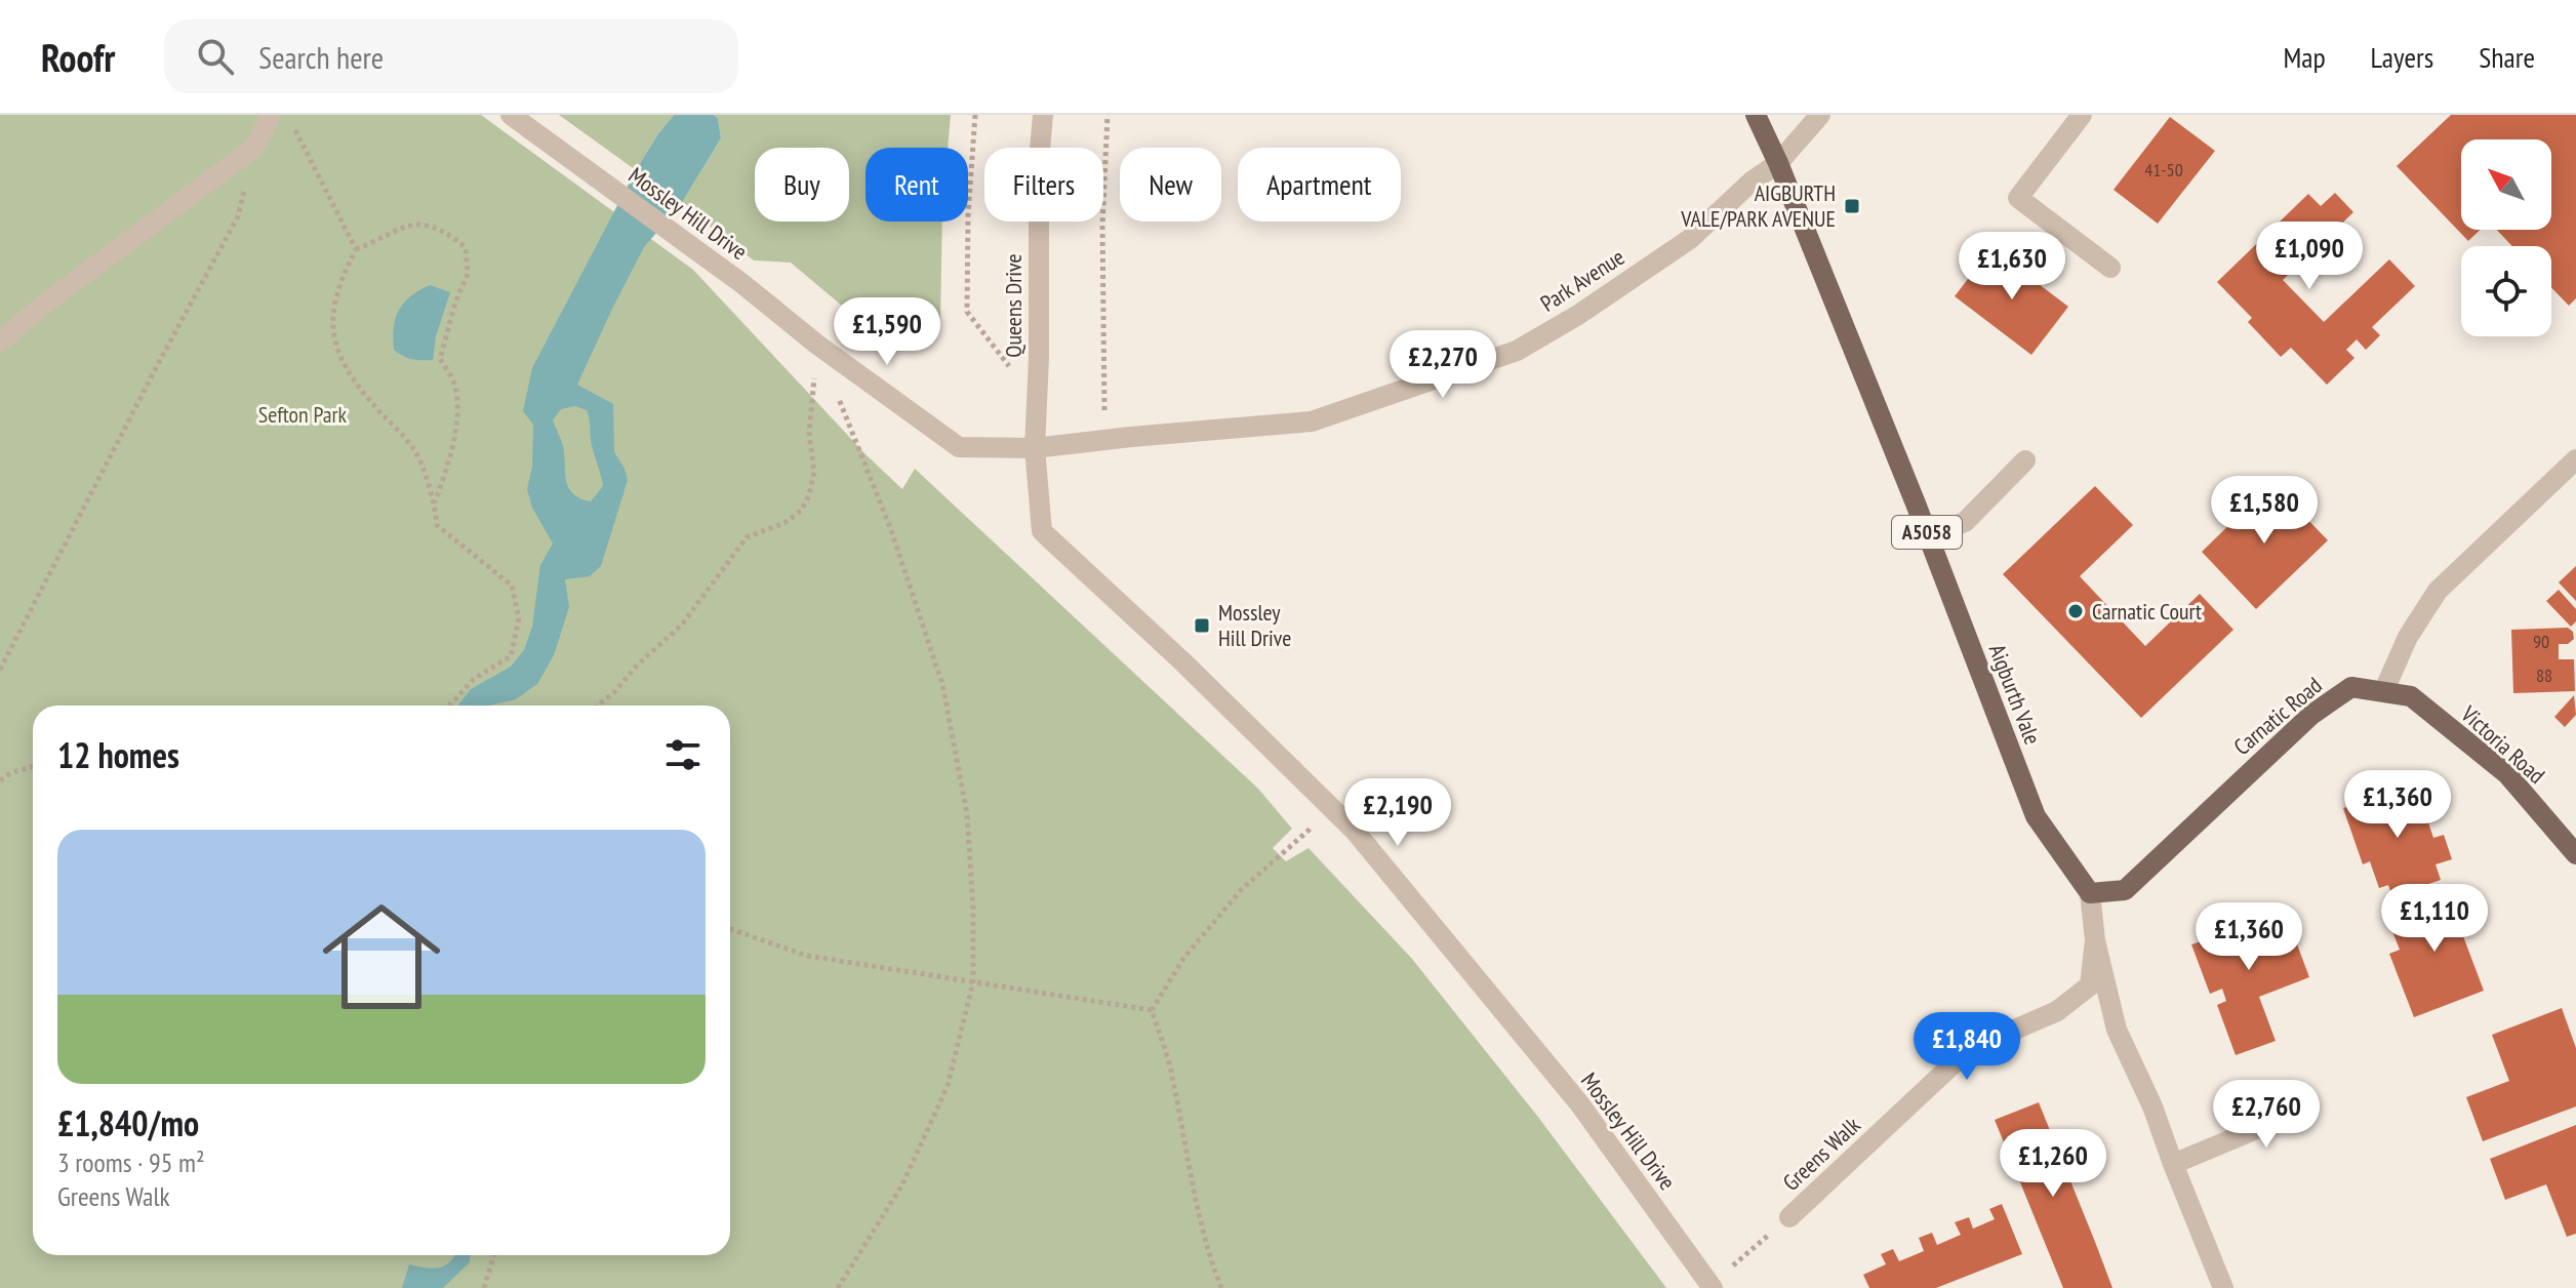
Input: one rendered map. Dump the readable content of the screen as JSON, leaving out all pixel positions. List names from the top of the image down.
{
  "streets": {
    "main road": [
      "A5058",
      "Aigburth Vale",
      "Carnatic Road",
      "Victoria Road"
    ],
    "street": [
      "Mossley Hill Drive",
      "Park Avenue",
      "Queens Drive",
      "Greens Walk"
    ]
  },
  "crossings": [
    ["Mossley Hill Drive", "Park Avenue"],
    ["Mossley Hill Drive", "Queens Drive"],
    ["Park Avenue", "Queens Drive"],
    ["Park Avenue", "Aigburth Vale"],
    ["Aigburth Vale", "Carnatic Road"],
    ["Aigburth Vale", "Greens Walk"],
    ["Carnatic Road", "Victoria Road"]
  ],
  "parks": ["Sefton Park"],
  "places": {
    "transit": ["AIGBURTH VALE/PARK AVENUE", "Mossley Hill Drive"],
    "other": ["Carnatic Court"]
  },
  "house_numbers": ["41-50", "90", "88"],
  "north": "top left",
  "page": {
    "header": "Roofr",
    "search": "Search here",
    "nav": ["Map", "Layers", "Share"],
    "chip": [
      "Buy",
      "Rent",
      "Filters",
      "New",
      "Apartment"
    ],
    "price": [
      "£1,090",
      "£1,630",
      "£1,590",
      "£2,270",
      "£1,580",
      "£1,360",
      "£2,190",
      "£1,110",
      "£1,360",
      "£1,840",
      "£2,760",
      "£1,260"
    ],
    "heading": "12 homes",
    "list": [
      {
        "name": "£1,840/mo",
        "note": "3 rooms · 95 m² · Greens Walk"
      }
    ]
  }
}
